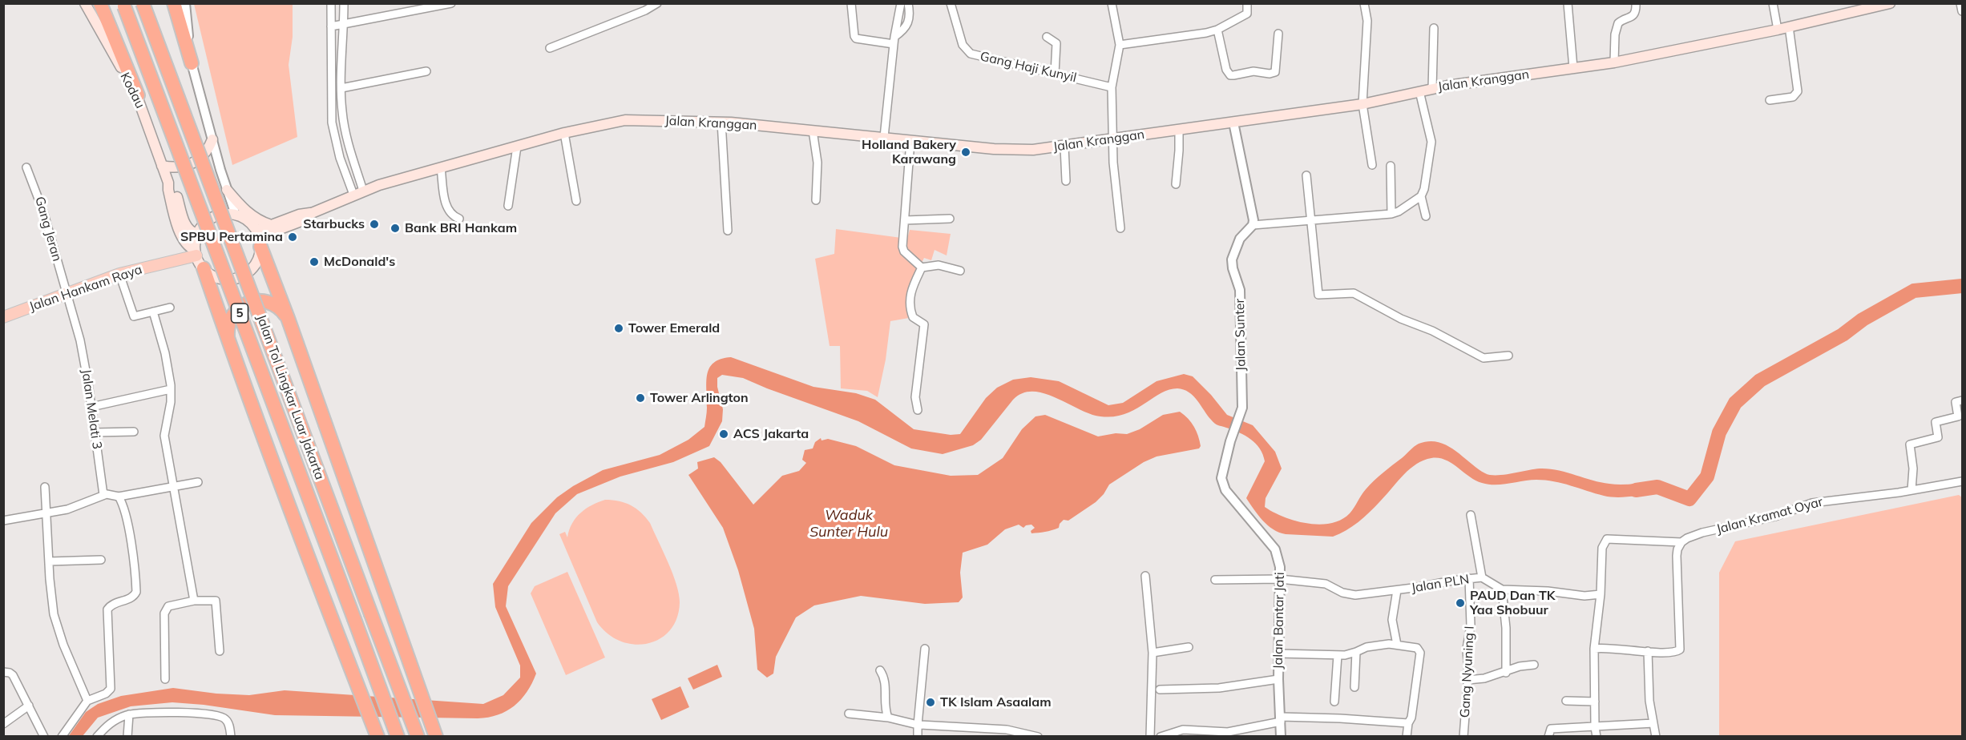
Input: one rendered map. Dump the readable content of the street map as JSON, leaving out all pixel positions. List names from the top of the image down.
{
  "streets": {
    "highway": ["5", "Jalan Tol Lingkar Luar Jakarta"],
    "main road": ["Jalan Kranggan", "Kodau", "Jalan Hankam Raya"],
    "street": [
      "Gang Haji Kunyil",
      "Gang Jeran",
      "Jalan Sunter",
      "Jalan Melati 3",
      "Jalan Kramat Oyar",
      "Jalan PLN",
      "Jalan Bantar Jati",
      "Gang Nyuning I"
    ]
  },
  "crossings": [
    ["Jalan Kranggan", "Kodau"],
    ["Jalan Kranggan", "Jalan Hankam Raya"],
    ["Kodau", "Jalan Hankam Raya"],
    ["Gang Jeran", "Jalan Hankam Raya"],
    ["Gang Jeran", "Jalan Melati 3"],
    ["Jalan Hankam Raya", "Jalan Melati 3"],
    ["Jalan Sunter", "Jalan Bantar Jati"],
    ["Jalan Kramat Oyar", "Jalan PLN"],
    ["Jalan PLN", "Jalan Bantar Jati"],
    ["Jalan PLN", "Gang Nyuning I"]
  ],
  "water": ["Waduk Sunter Hulu"],
  "places": [
    "Holland Bakery Karawang",
    "Starbucks",
    "Bank BRI Hankam",
    "SPBU Pertamina",
    "McDonald's",
    "Tower Emerald",
    "Tower Arlington",
    "ACS Jakarta",
    "PAUD Dan TK Yaa Shobuur",
    "TK Islam Asaalam"
  ]
}
